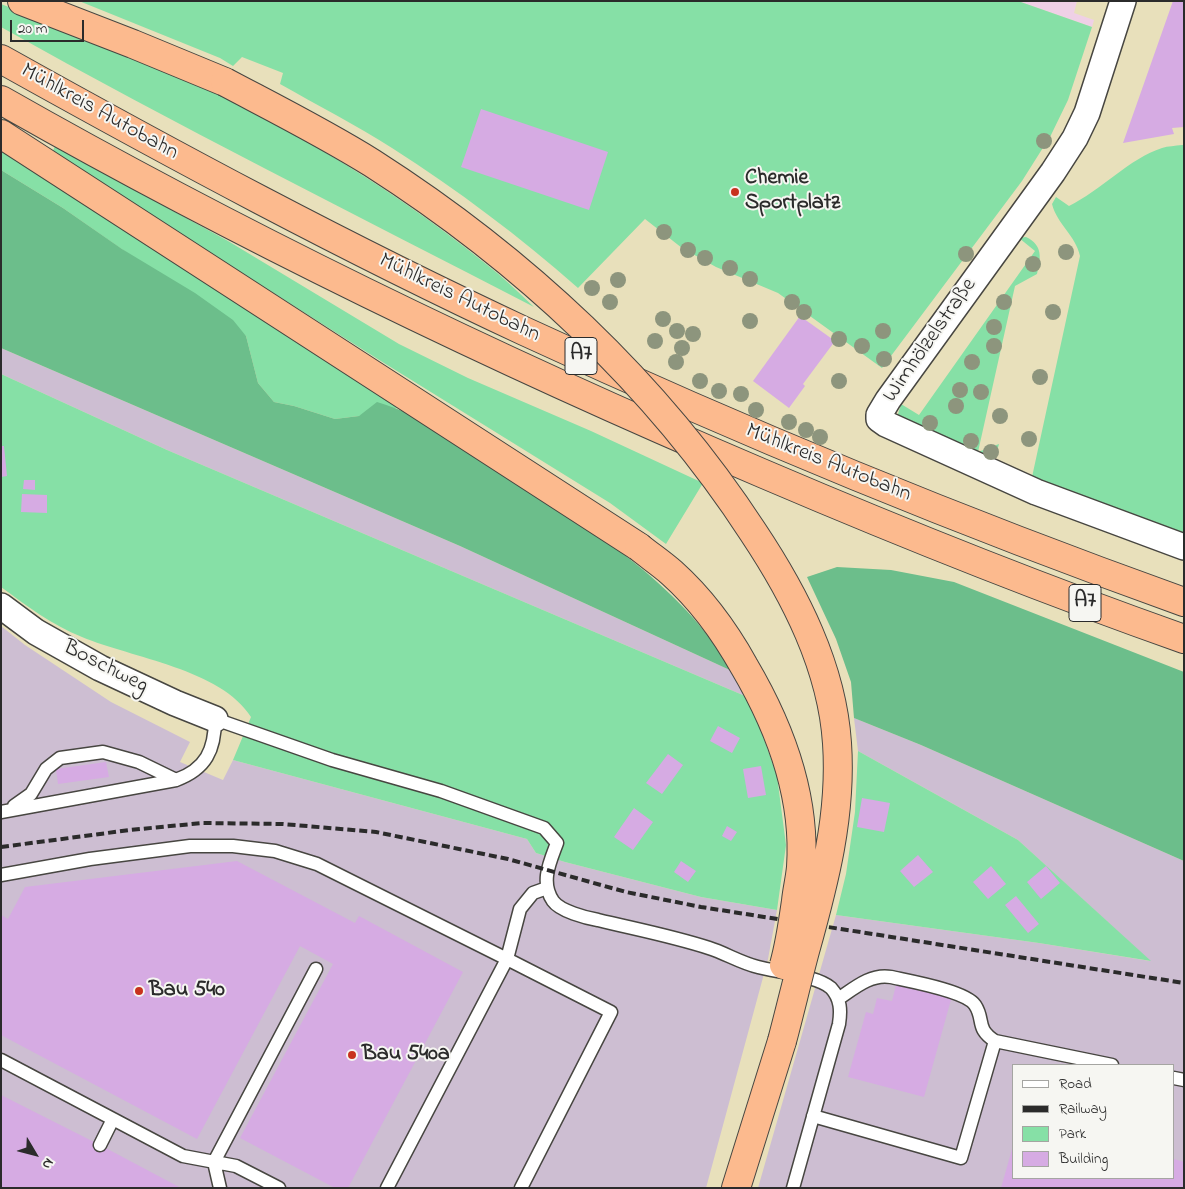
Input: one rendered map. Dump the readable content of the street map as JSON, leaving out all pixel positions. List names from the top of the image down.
{
  "streets": {
    "highway": ["Mühlkreis Autobahn", "A7"],
    "street": ["Wimhölzelstraße", "Boschweg"]
  },
  "places": ["Chemie Sportplatz", "Bau 540", "Bau 540a"],
  "legend": [
    "Road",
    "Railway",
    "Park",
    "Building"
  ],
  "scale_bar": "20 m",
  "north": "bottom right"
}
